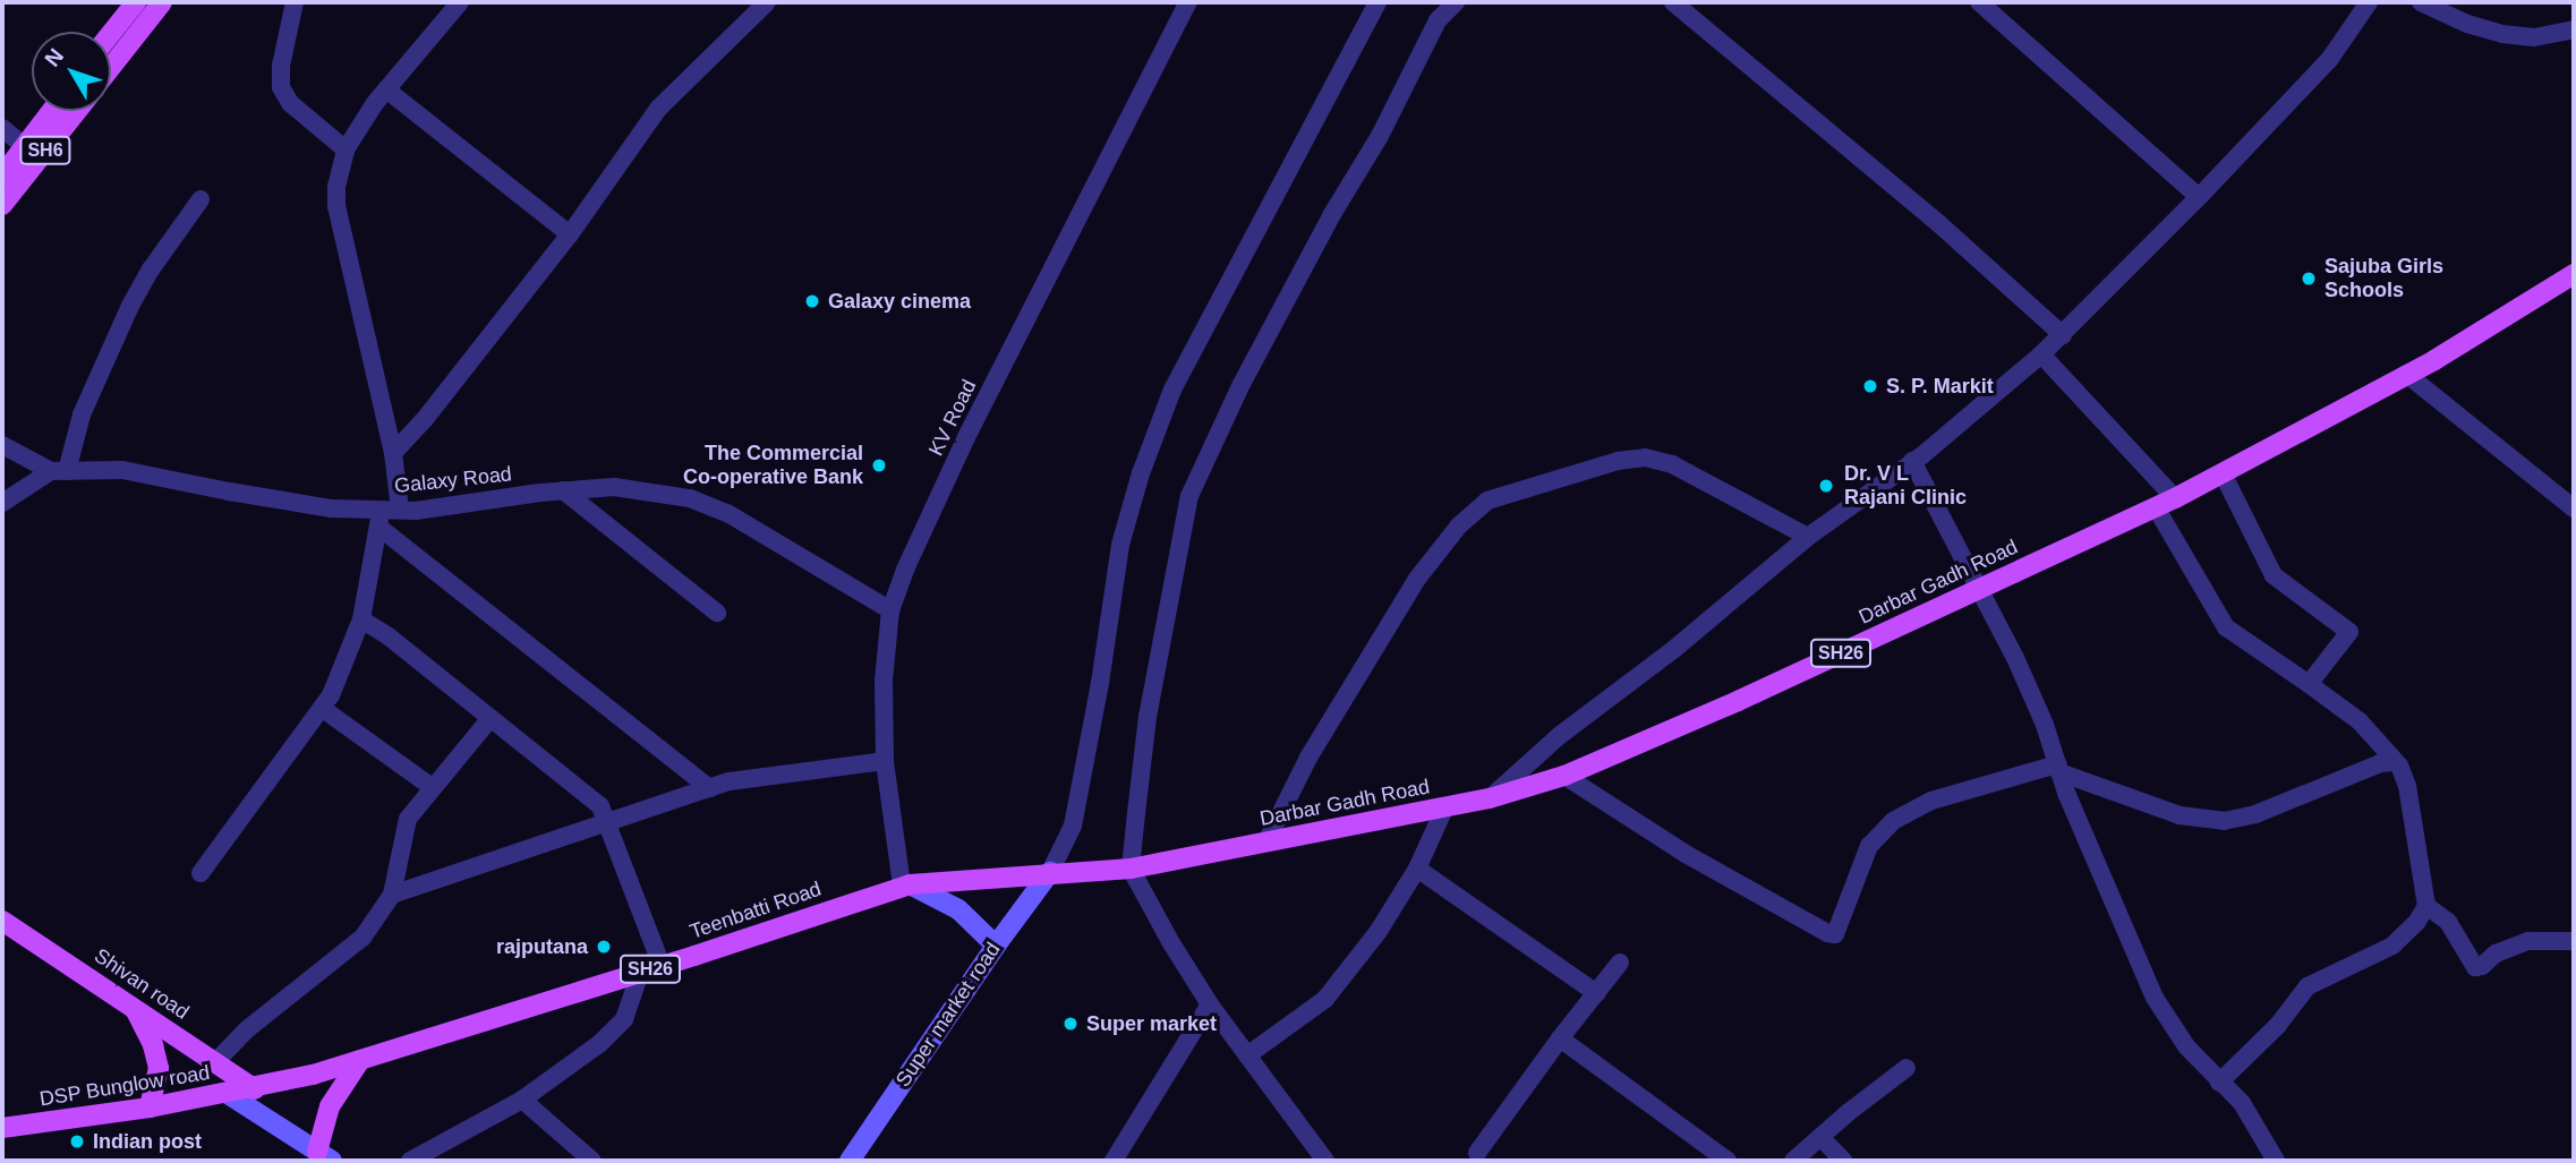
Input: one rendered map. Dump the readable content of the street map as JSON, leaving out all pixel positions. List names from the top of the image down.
{
  "streets": {
    "main road": [
      "SH6",
      "Darbar Gadh Road",
      "SH26",
      "Teenbatti Road",
      "Shivan road",
      "Super market road",
      "DSP Bunglow road"
    ],
    "street": ["KV Road", "Galaxy Road"]
  },
  "crossings": [
    ["KV Road", "Galaxy Road"],
    ["KV Road", "Teenbatti Road"],
    ["Darbar Gadh Road", "Teenbatti Road"],
    ["Darbar Gadh Road", "Super market road"],
    ["Teenbatti Road", "Shivan road"],
    ["Teenbatti Road", "Super market road"],
    ["Teenbatti Road", "DSP Bunglow road"],
    ["Shivan road", "DSP Bunglow road"]
  ],
  "places": [
    "Sajuba Girls Schools",
    "Galaxy cinema",
    "S. P. Markit",
    "The Commercial Co-operative Bank",
    "Dr. V L Rajani Clinic",
    "rajputana",
    "Super market",
    "Indian post"
  ],
  "north": "top left"
}
